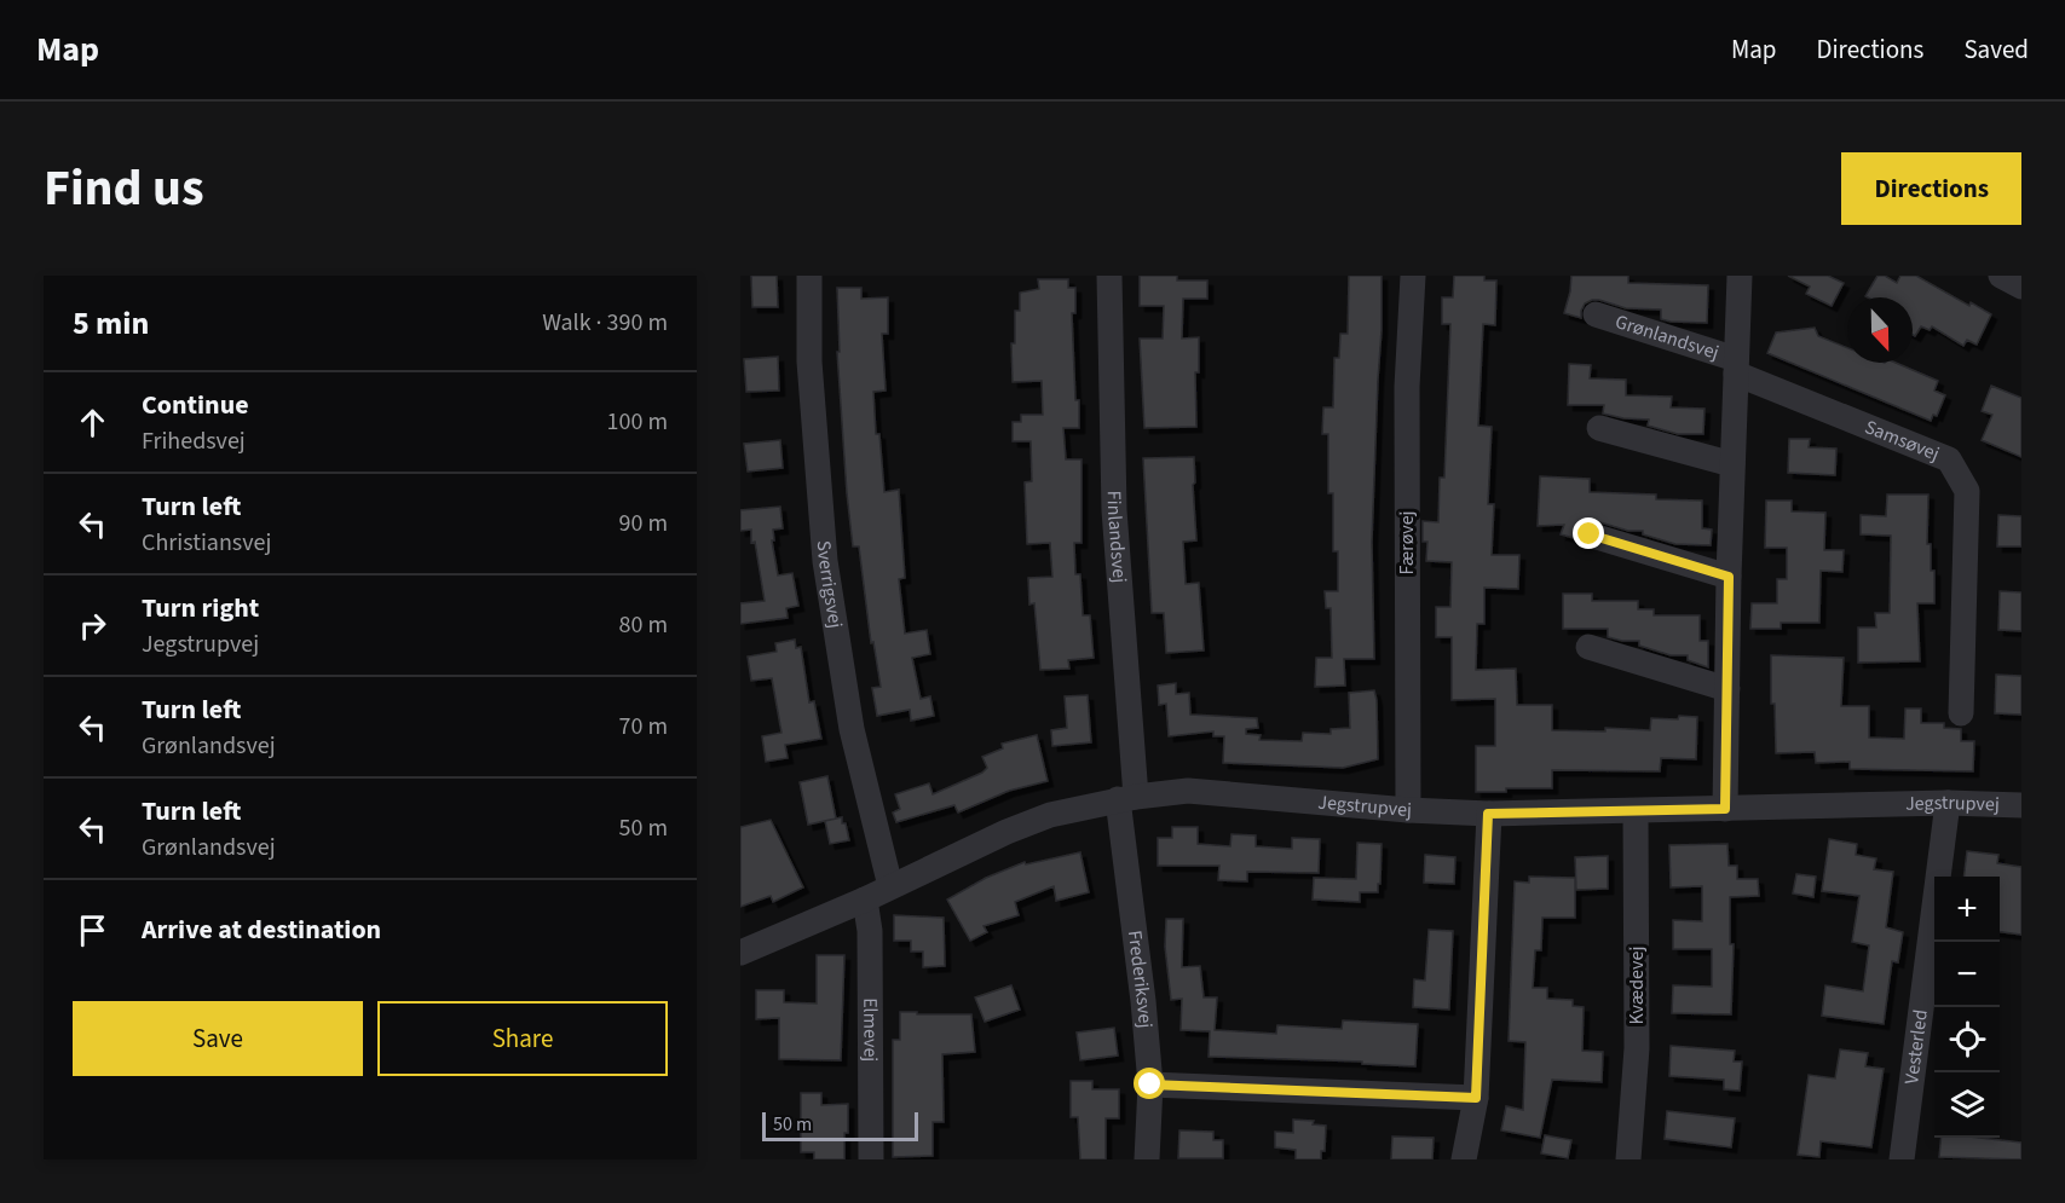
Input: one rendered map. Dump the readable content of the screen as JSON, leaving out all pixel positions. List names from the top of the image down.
{
  "streets": {
    "street": [
      "Grønlandsvej",
      "Samsøvej",
      "Finlandsvej",
      "Færøvej",
      "Sverrigsvej",
      "Jegstrupvej",
      "Frederiksvej",
      "Kvædevej",
      "Elmevej",
      "Vesterled"
    ]
  },
  "crossings": [
    ["Grønlandsvej", "Samsøvej"],
    ["Grønlandsvej", "Jegstrupvej"],
    ["Finlandsvej", "Jegstrupvej"],
    ["Finlandsvej", "Frederiksvej"],
    ["Færøvej", "Jegstrupvej"],
    ["Sverrigsvej", "Jegstrupvej"],
    ["Jegstrupvej", "Frederiksvej"],
    ["Jegstrupvej", "Kvædevej"],
    ["Jegstrupvej", "Elmevej"],
    ["Jegstrupvej", "Vesterled"]
  ],
  "scale_bar": "50 m",
  "north": "bottom",
  "page": {
    "header": "Map",
    "nav": ["Map", "Directions", "Saved"],
    "title": "Find us",
    "buttons": [
      "Directions",
      ["Save", "Share"]
    ],
    "heading": ["5 min", "Walk · 390 m"],
    "list": [
      ["Continue", "Frihedsvej", "100 m"],
      ["Turn left", "Christiansvej", "90 m"],
      ["Turn right", "Jegstrupvej", "80 m"],
      ["Turn left", "Grønlandsvej", "70 m"],
      ["Turn left", "Grønlandsvej", "50 m"],
      "Arrive at destination"
    ],
    "map_buttons": ["+", "−"],
    "scale": "50 m"
  }
}
